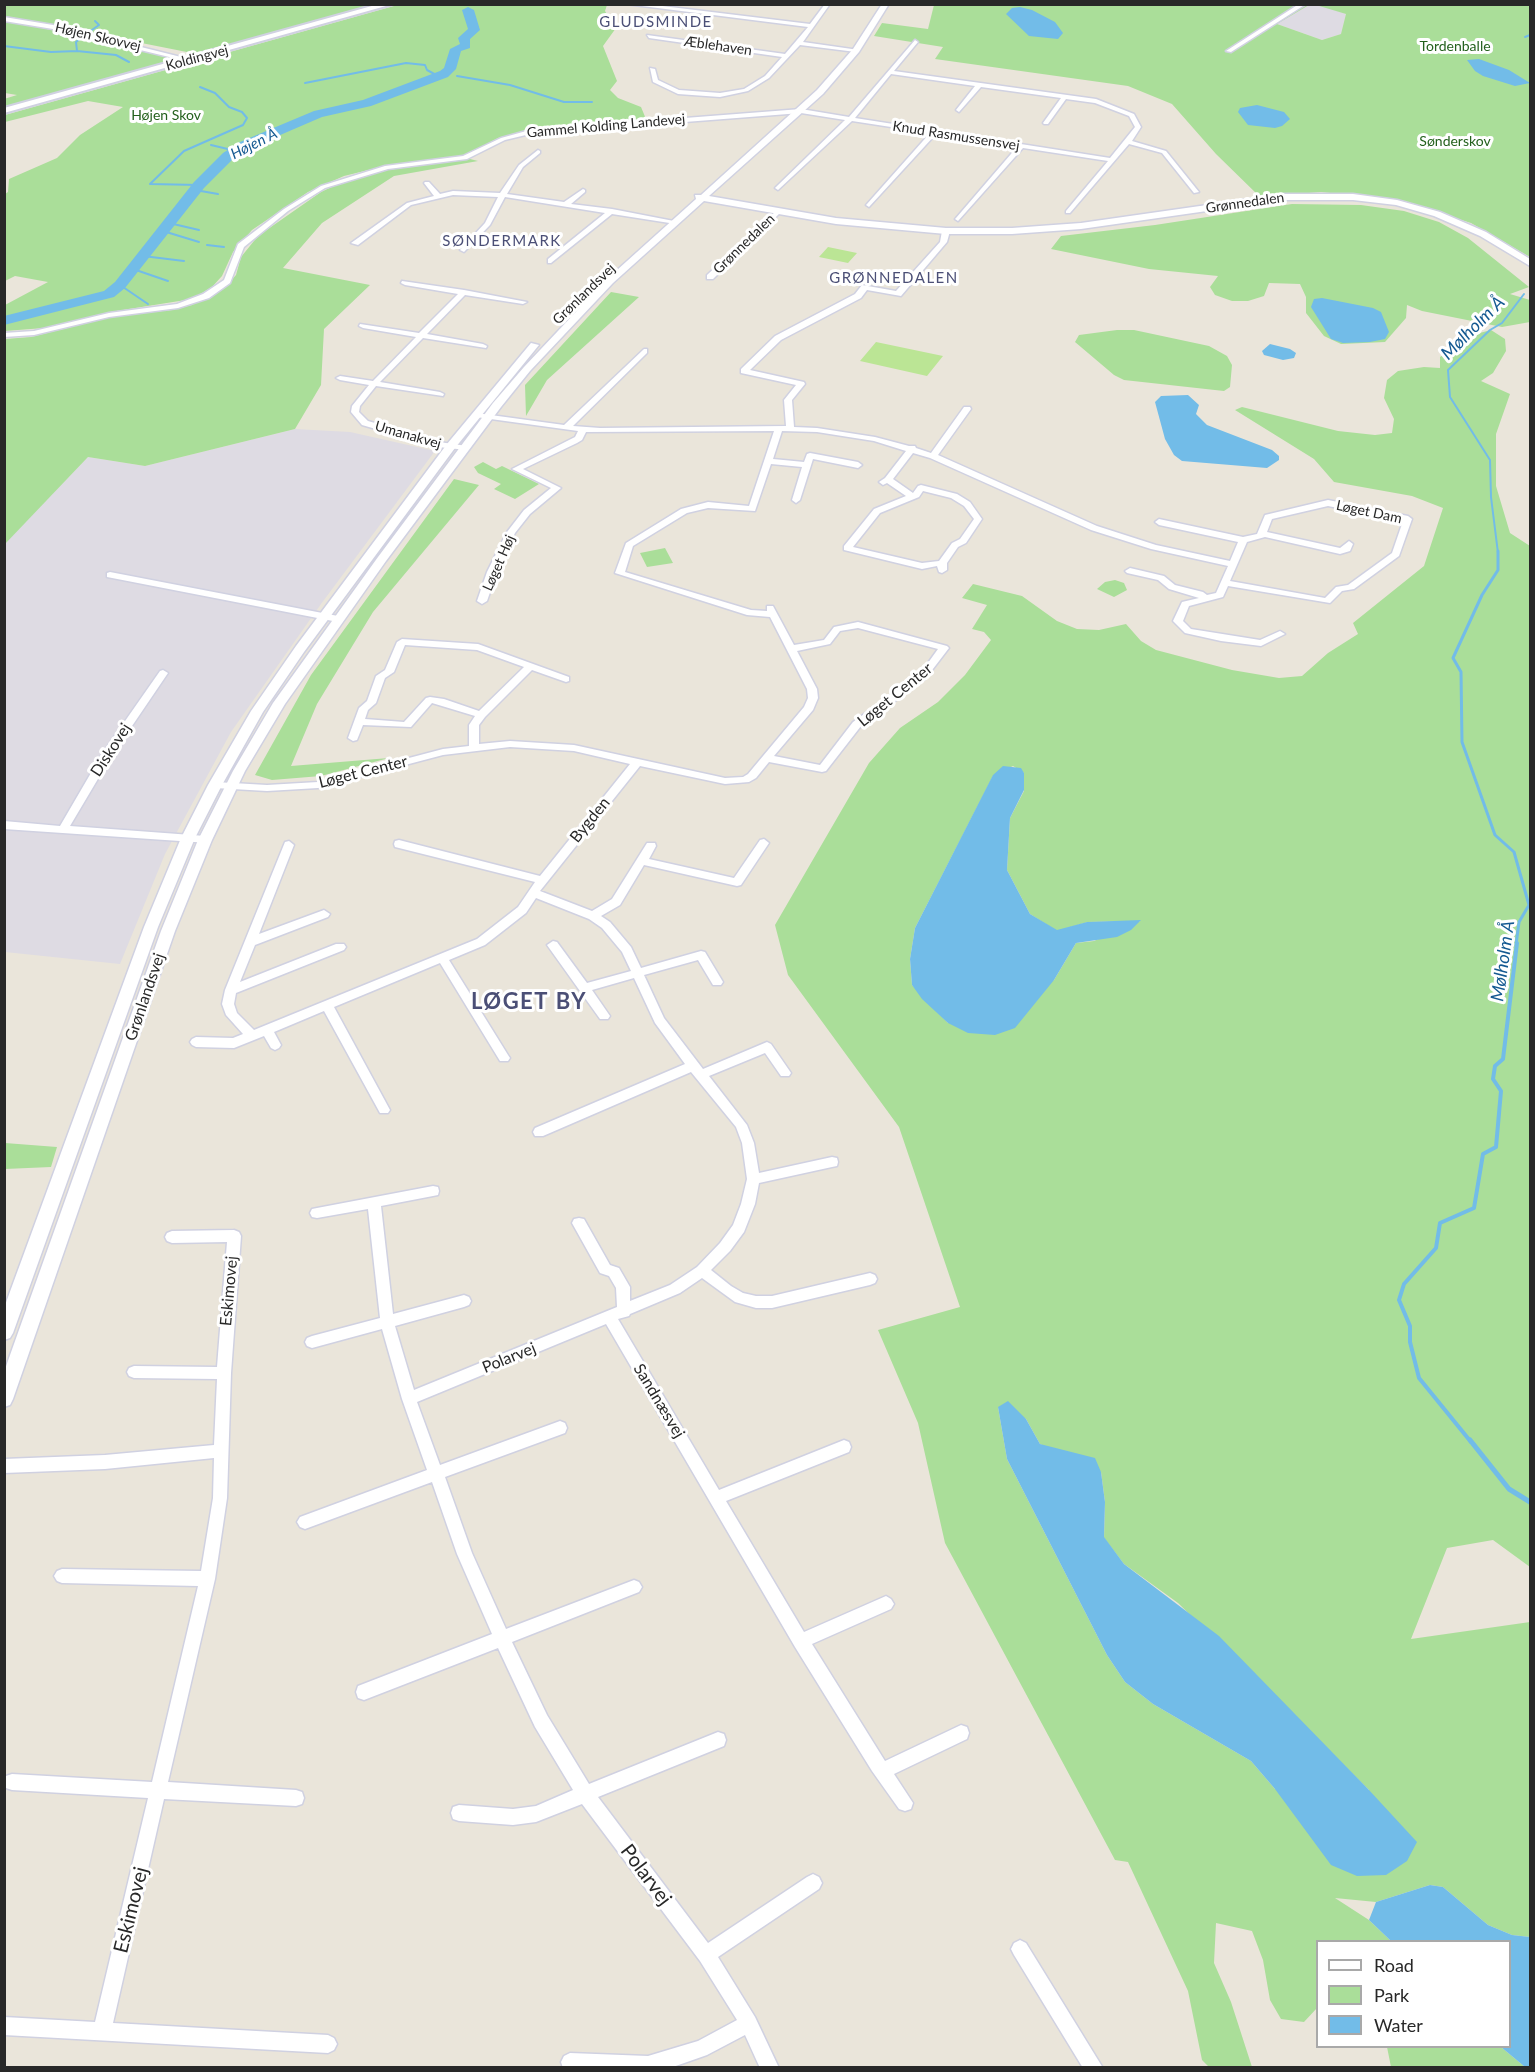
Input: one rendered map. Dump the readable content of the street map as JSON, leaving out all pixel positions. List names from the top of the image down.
{
  "streets": {
    "main road": ["Koldingvej"],
    "street": [
      "Højen Skovvej",
      "Æblehaven",
      "Gammel Kolding Landevej",
      "Knud Rasmussensvej",
      "Grønnedalen",
      "Grønlandsvej",
      "Umanakvej",
      "Løget Dam",
      "Løget Høj",
      "Løget Center",
      "Diskovej",
      "Bygden",
      "Eskimovej",
      "Polarvej",
      "Sandnæsvej"
    ]
  },
  "crossings": [
    ["Højen Skovvej", "Koldingvej"],
    ["Gammel Kolding Landevej", "Knud Rasmussensvej"],
    ["Gammel Kolding Landevej", "Grønlandsvej"],
    ["Knud Rasmussensvej", "Grønlandsvej"],
    ["Grønnedalen", "Grønlandsvej"],
    ["Grønlandsvej", "Umanakvej"],
    ["Grønlandsvej", "Løget Center"],
    ["Løget Center", "Bygden"],
    ["Polarvej", "Sandnæsvej"]
  ],
  "districts": [
    "GLUDSMINDE",
    "SØNDERMARK",
    "GRØNNEDALEN",
    "LØGET BY"
  ],
  "water": ["Højen Å", "Mølholm Å"],
  "parks": ["Tordenballe", "Højen Skov", "Sønderskov"],
  "legend": ["Road", "Park", "Water"]
}
